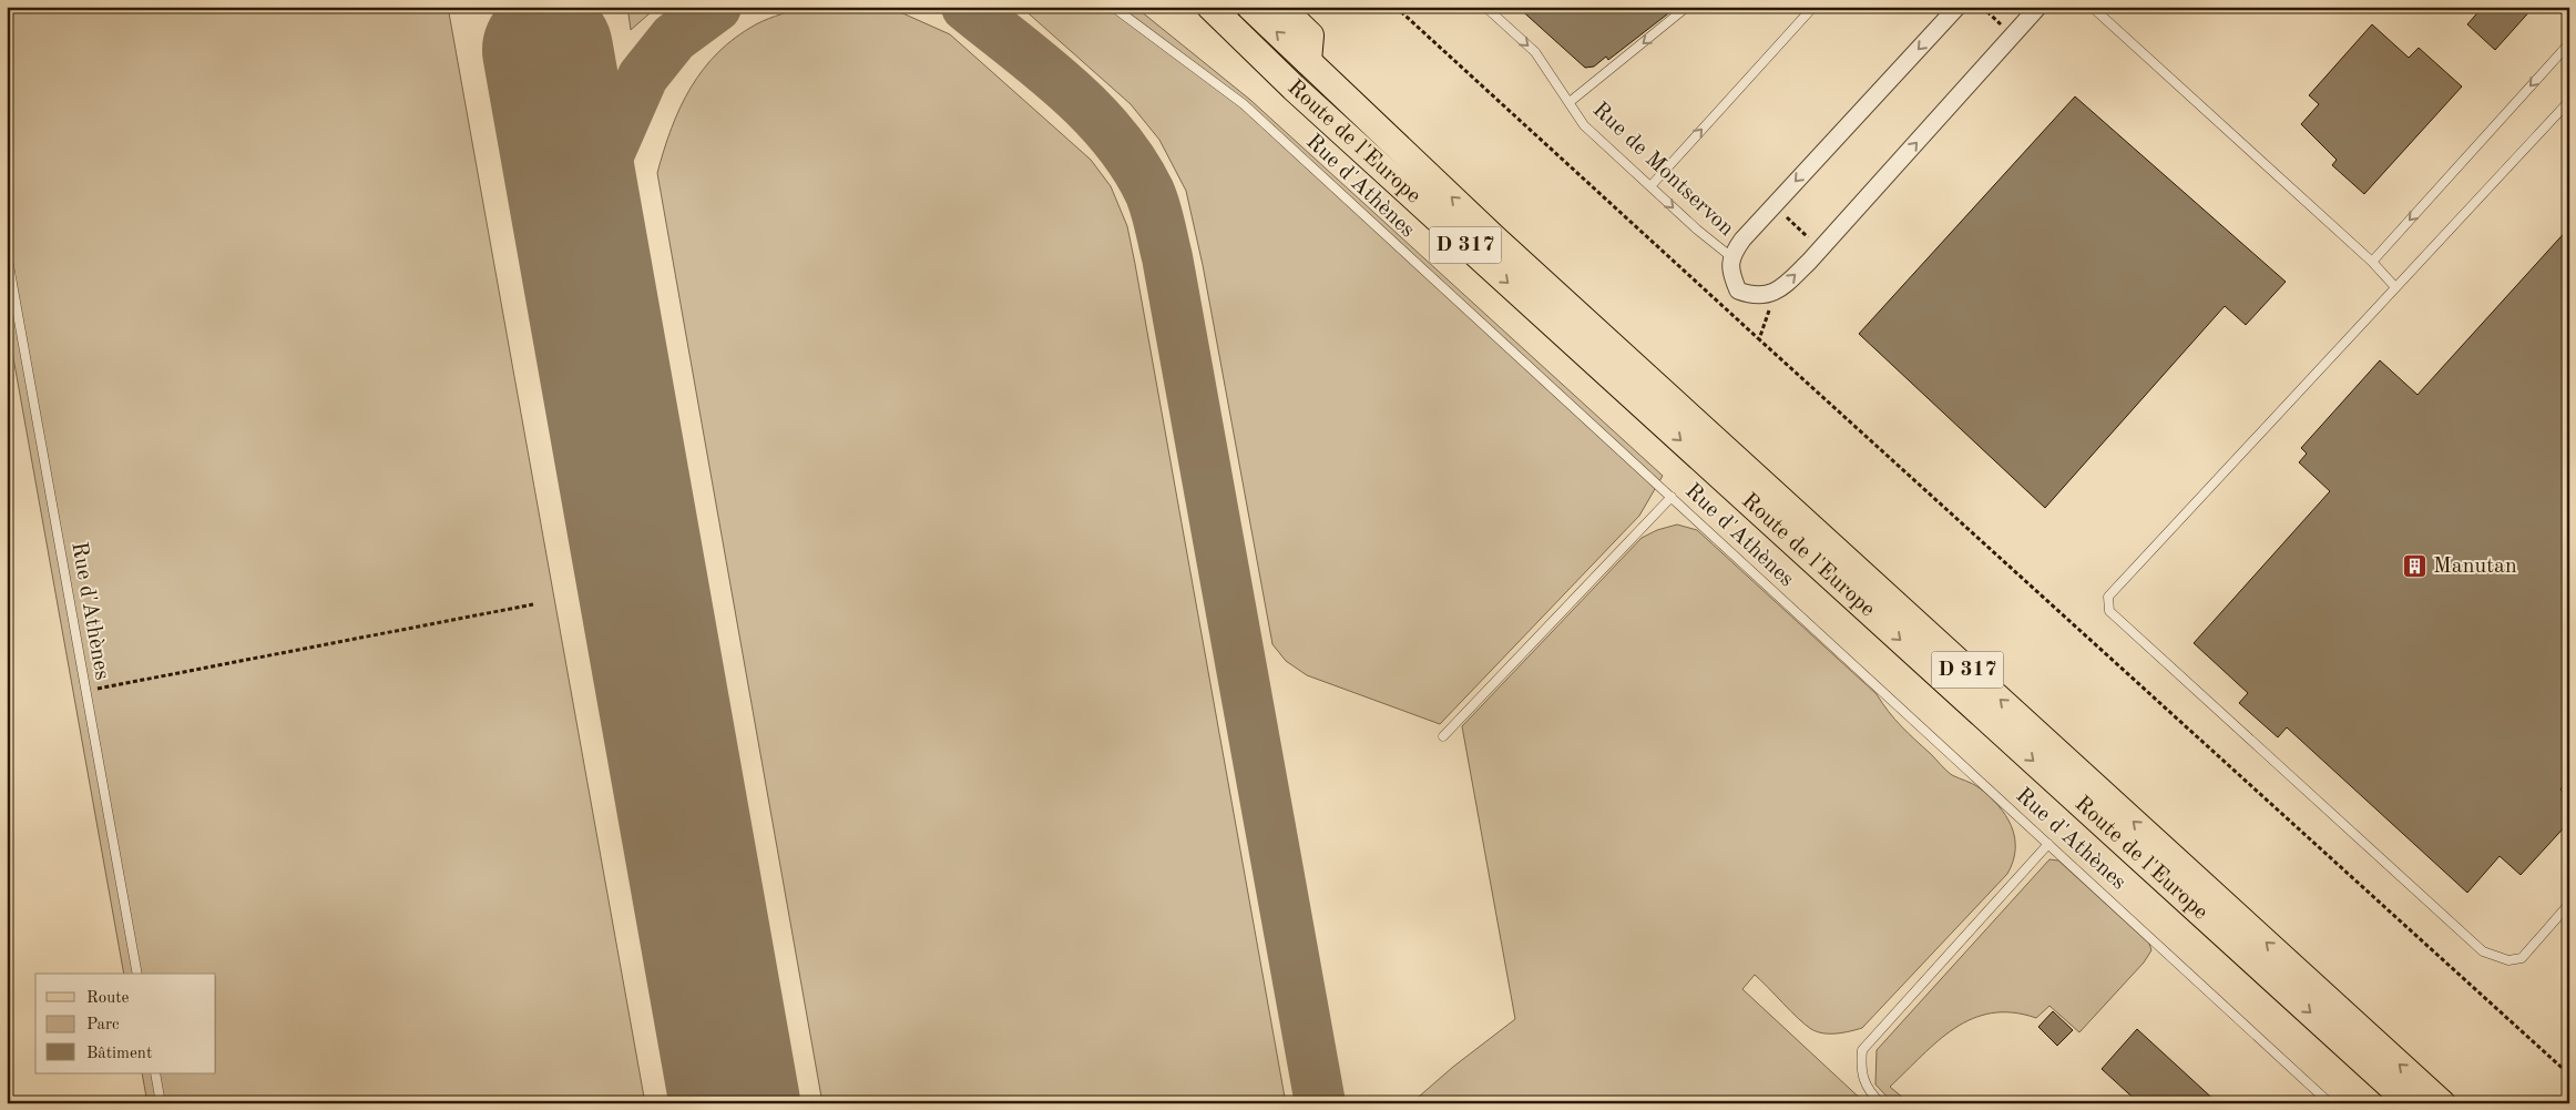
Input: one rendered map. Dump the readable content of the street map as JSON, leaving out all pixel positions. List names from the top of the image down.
{
  "streets": {
    "main road": ["Route de l'Europe", "D 317"],
    "lane": ["Rue de Montservon", "Rue d'Athènes"]
  },
  "one_way": ["Rue de Montservon"],
  "places": {
    "building": ["Manutan"]
  },
  "legend": ["Route", "Parc", "Bâtiment"]
}
